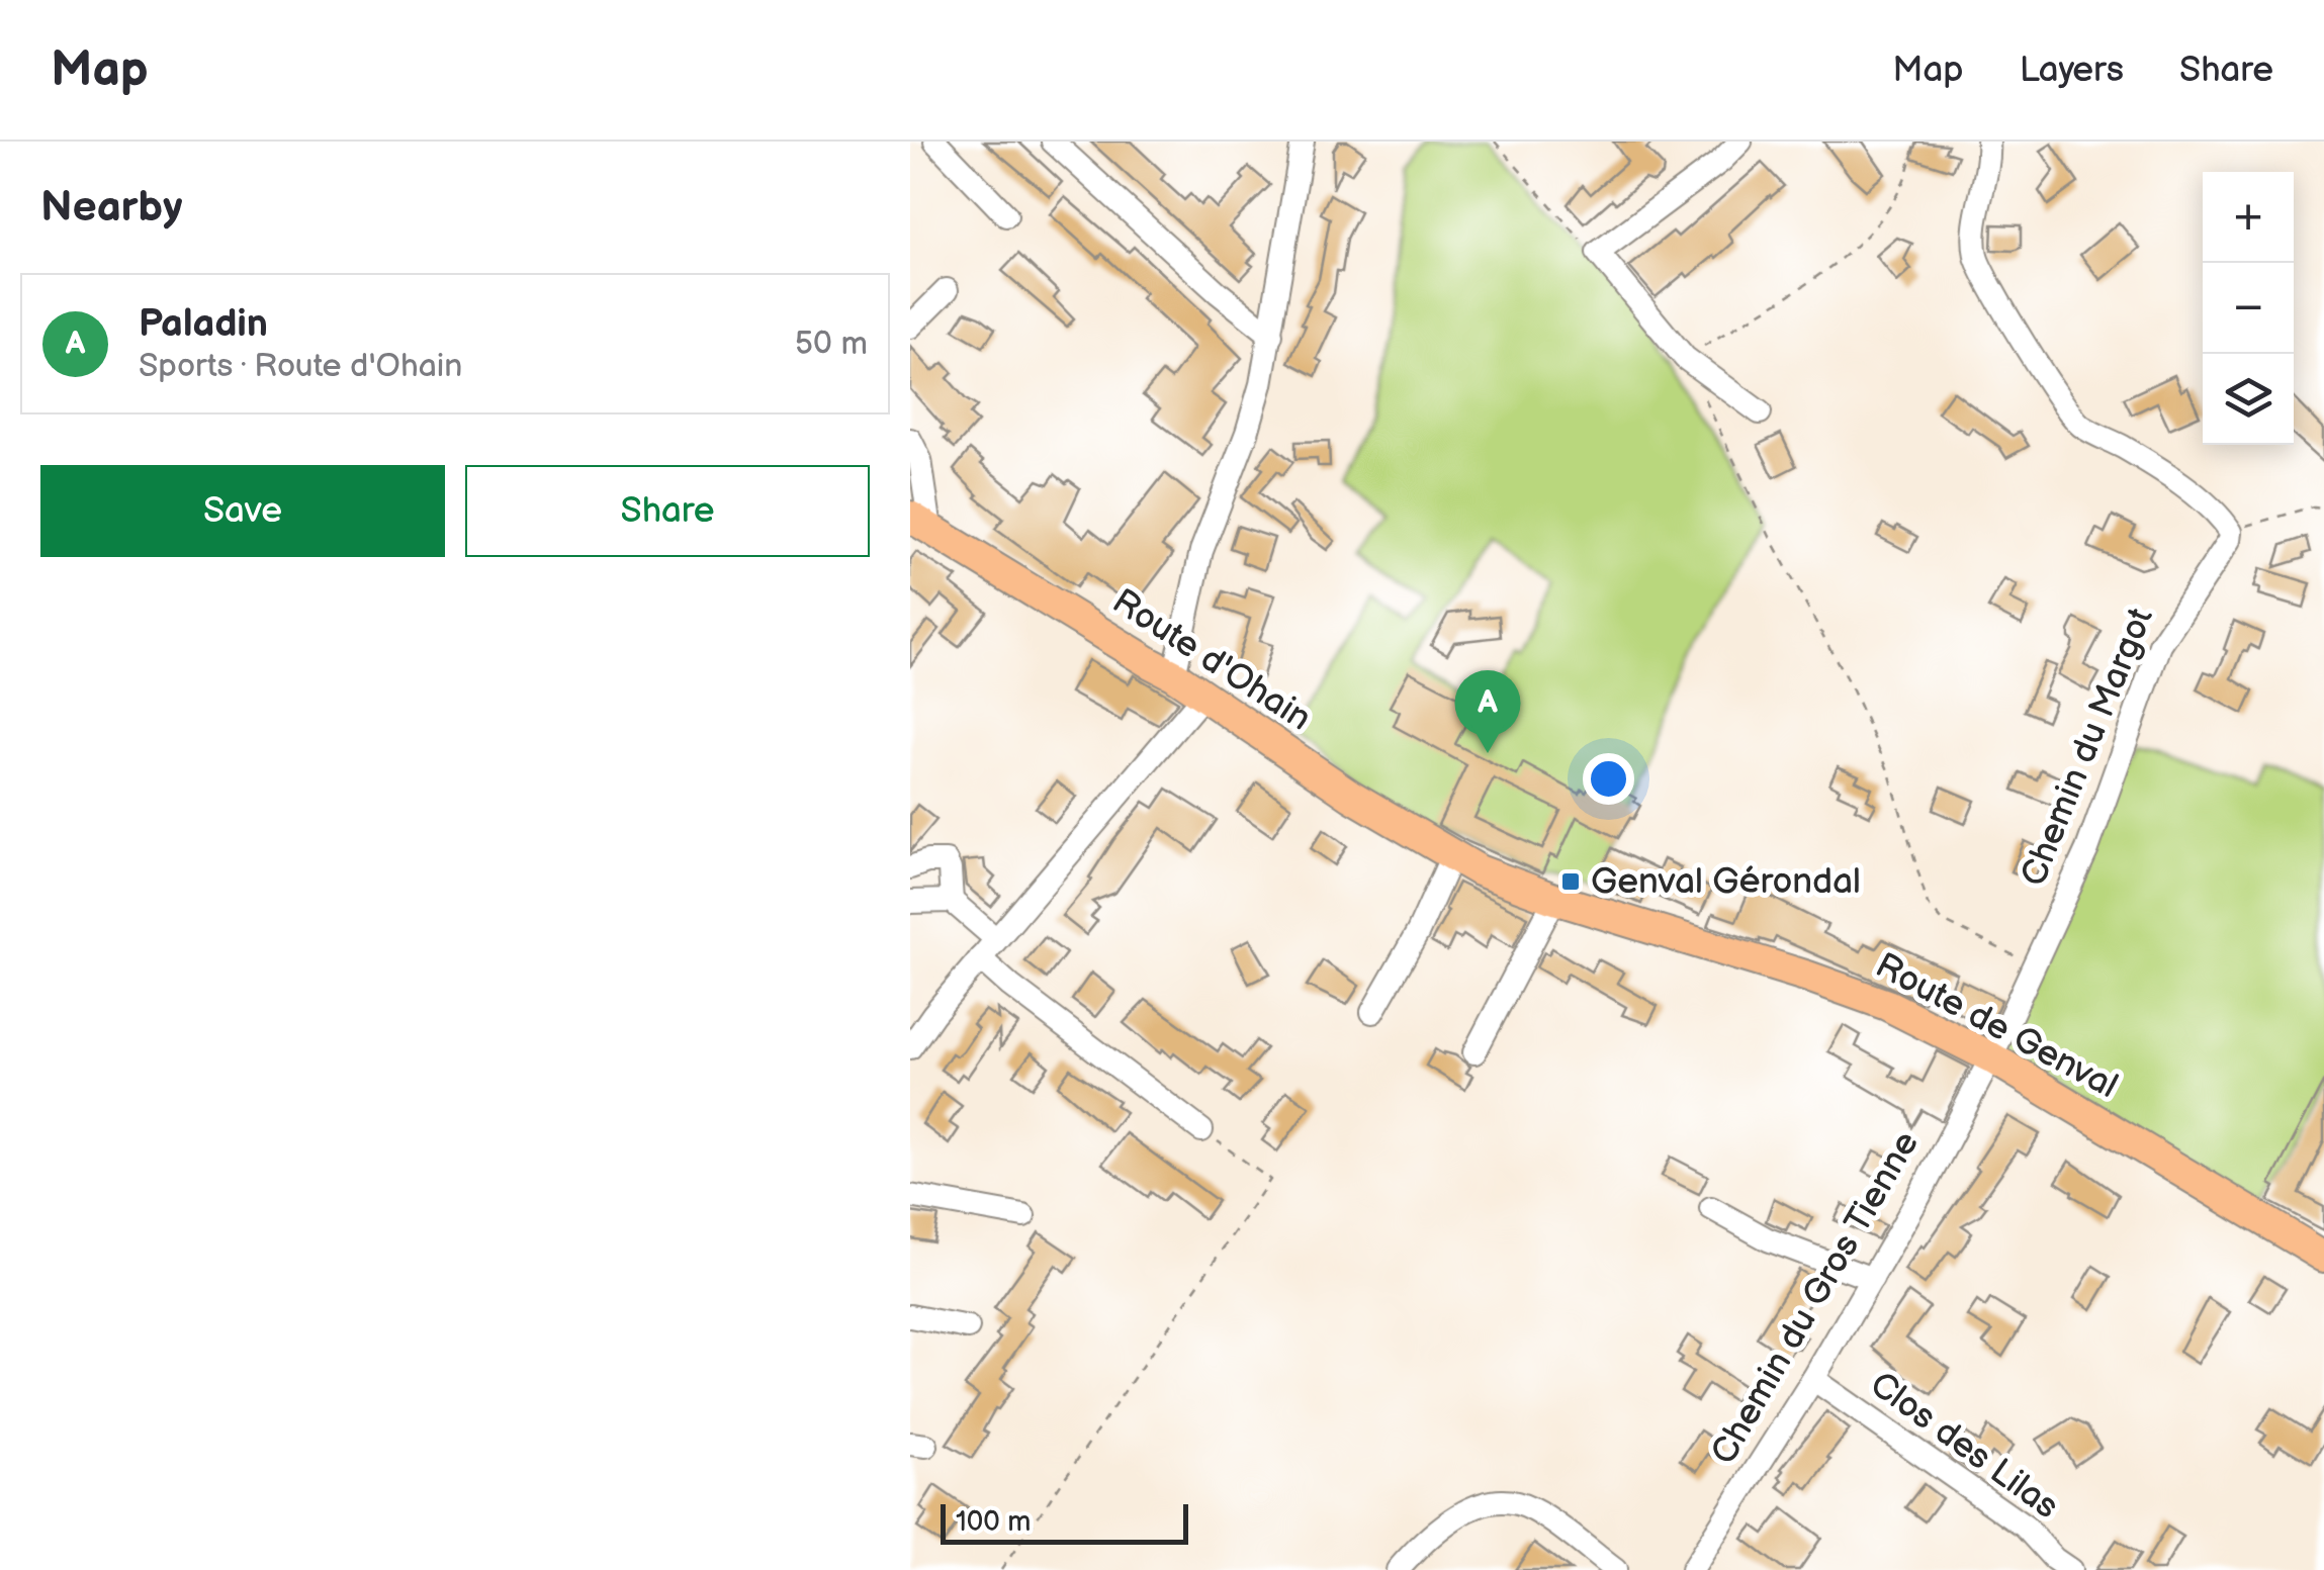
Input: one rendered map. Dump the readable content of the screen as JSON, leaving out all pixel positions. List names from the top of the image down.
{
  "streets": {
    "main road": ["Route d'Ohain", "Route de Genval"],
    "street": ["Chemin du Margot", "Chemin du Gros Tienne", "Clos des Lilas"]
  },
  "crossings": [
    ["Route d'Ohain", "Route de Genval"],
    ["Chemin du Margot", "Route de Genval"],
    ["Chemin du Margot", "Chemin du Gros Tienne"],
    ["Route de Genval", "Chemin du Gros Tienne"],
    ["Chemin du Gros Tienne", "Clos des Lilas"]
  ],
  "places": {
    "transit": ["Genval Gérondal"]
  },
  "scale_bar": "100 m",
  "page": {
    "header": "Map",
    "nav": ["Map", "Layers", "Share"],
    "heading": "Nearby",
    "map_buttons": ["+", "−"],
    "list": [
      {
        "mark": "A",
        "name": "Paladin",
        "note": "Sports · Route d'Ohain",
        "value": "50 m"
      }
    ],
    "buttons": ["Save", "Share"],
    "pins": "A",
    "scale": "100 m"
  }
}
